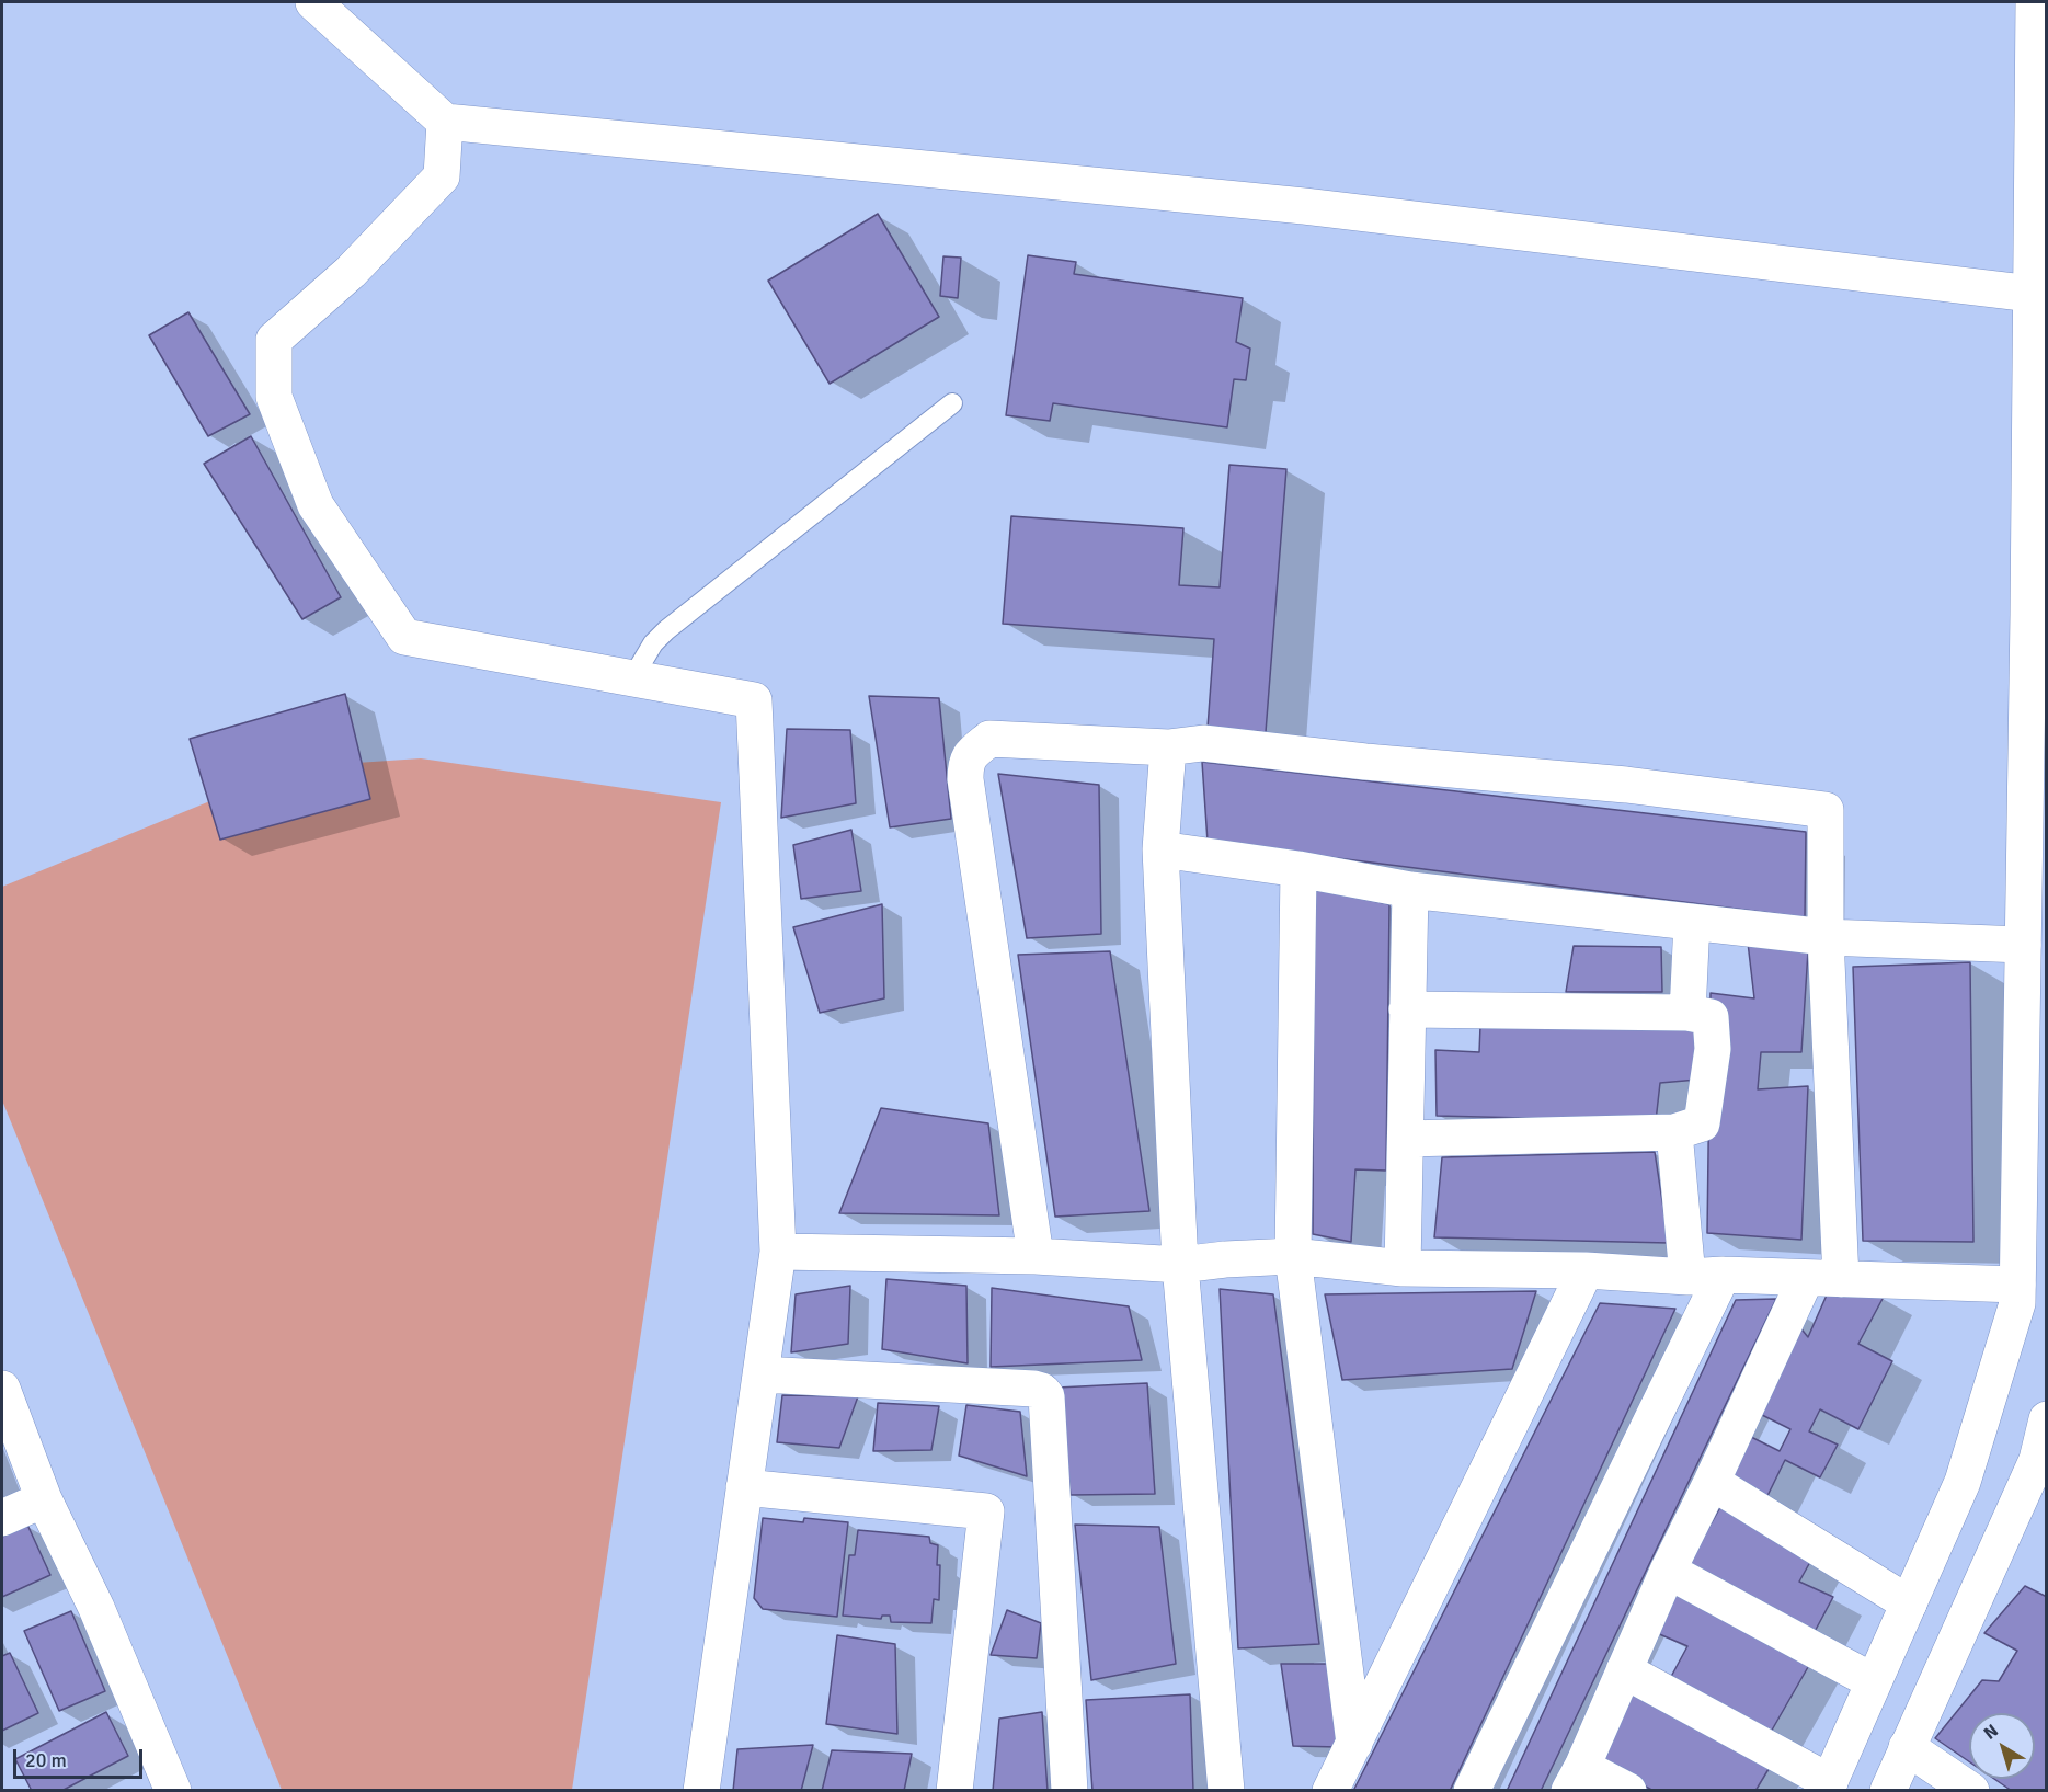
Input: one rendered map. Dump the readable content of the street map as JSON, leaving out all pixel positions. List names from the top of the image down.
{
  "scale_bar": "20 m",
  "north": "top left"
}
